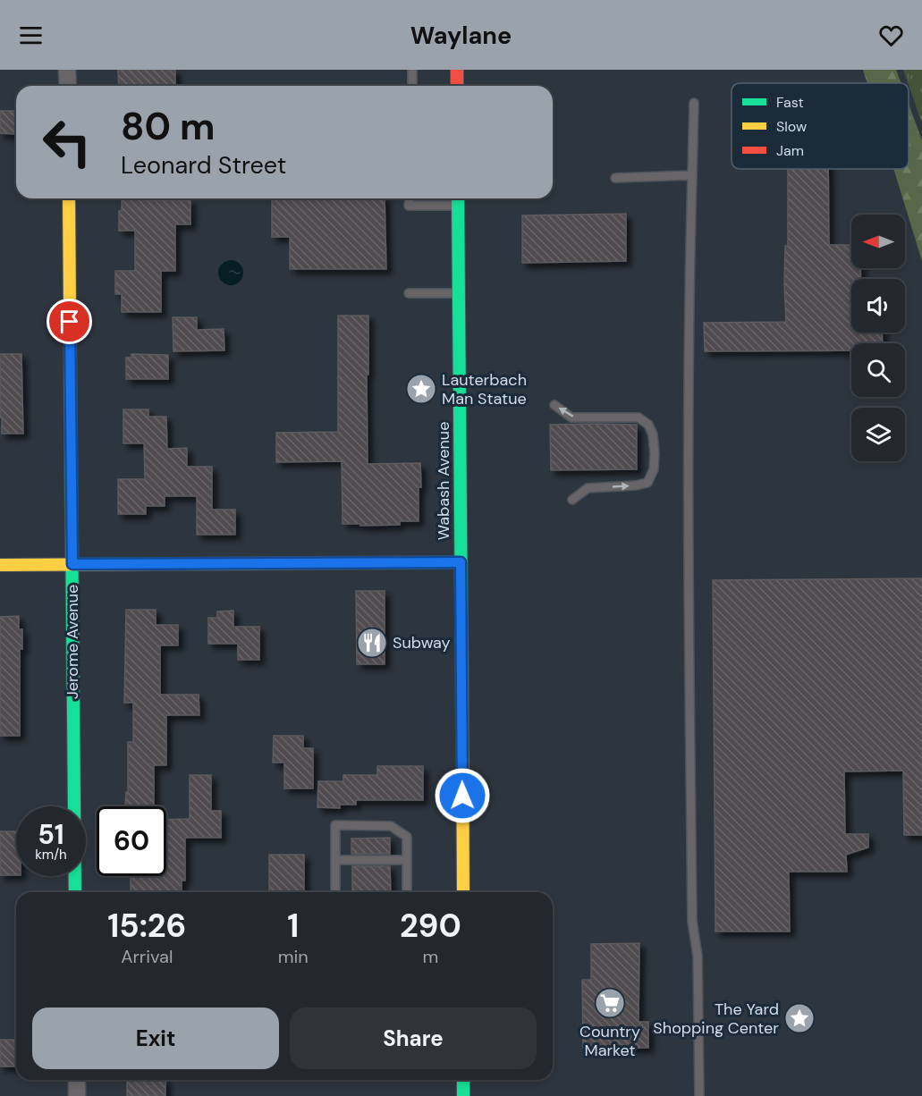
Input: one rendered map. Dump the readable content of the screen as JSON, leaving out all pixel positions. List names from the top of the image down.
{
  "streets": {
    "street": ["Wabash Avenue", "Jerome Avenue"]
  },
  "places": {
    "place": ["Lauterbach Man Statue", "The Yard Shopping Center"],
    "restaurant": ["Subway"],
    "supermarket": ["Country Market"]
  },
  "legend": ["Fast", "Slow", "Jam"],
  "north": "left",
  "page": {
    "header": "Waylane",
    "turn": ["80 m", "Leonard Street"],
    "speed": "51 km/h",
    "limit": "60",
    "eta": [
      "15:26",
      "Arrival",
      "1",
      "min",
      "290",
      "m"
    ],
    "buttons": ["Exit", "Share"]
  }
}
